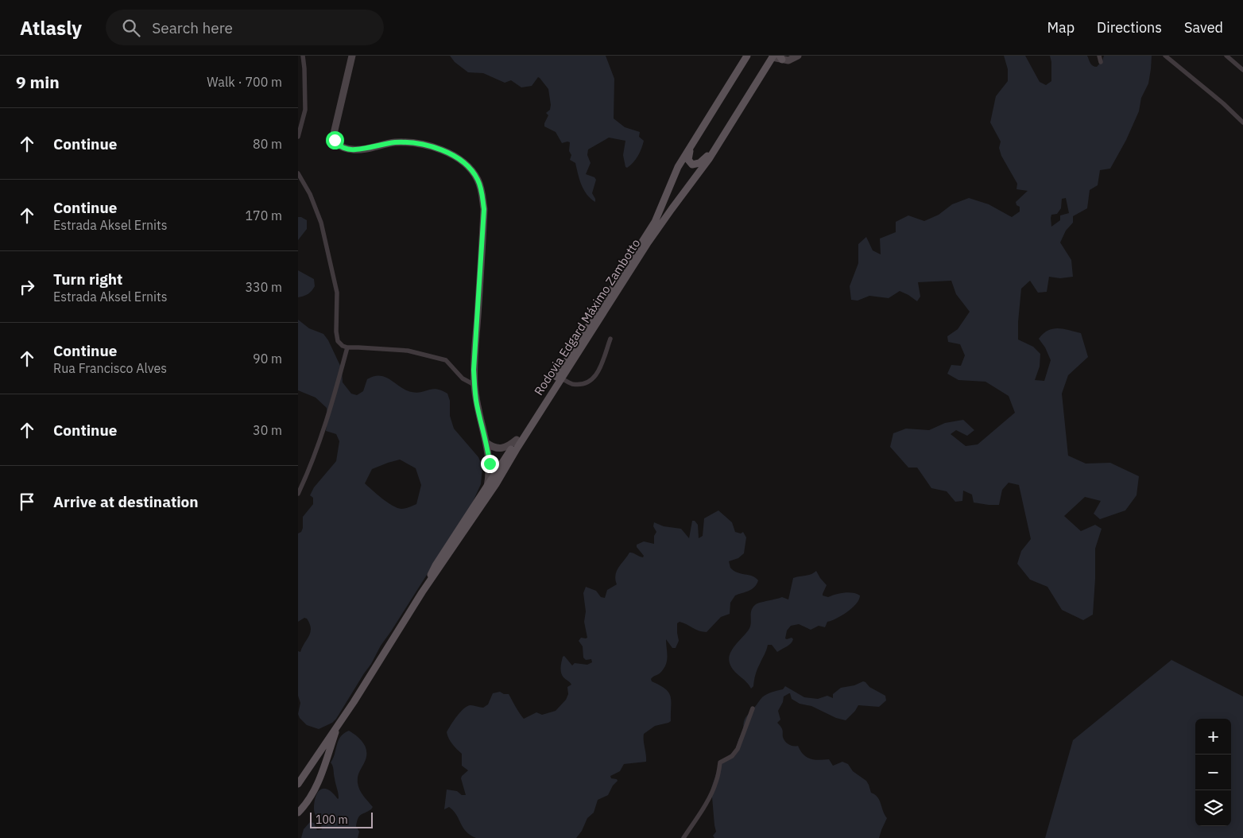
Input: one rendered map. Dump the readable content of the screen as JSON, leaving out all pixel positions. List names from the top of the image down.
{
  "streets": {
    "main road": ["Rodovia Edgard Máximo Zambotto"]
  },
  "scale_bar": "100 m",
  "page": {
    "header": "Atlasly",
    "search": "Search here",
    "nav": ["Map", "Directions", "Saved"],
    "heading": ["9 min", "Walk · 700 m"],
    "list": [
      ["Continue", "80 m"],
      ["Continue", "Estrada Aksel Ernits", "170 m"],
      ["Turn right", "Estrada Aksel Ernits", "330 m"],
      ["Continue", "Rua Francisco Alves", "90 m"],
      ["Continue", "30 m"],
      "Arrive at destination"
    ],
    "map_buttons": ["+", "−"],
    "scale": "100 m"
  }
}
